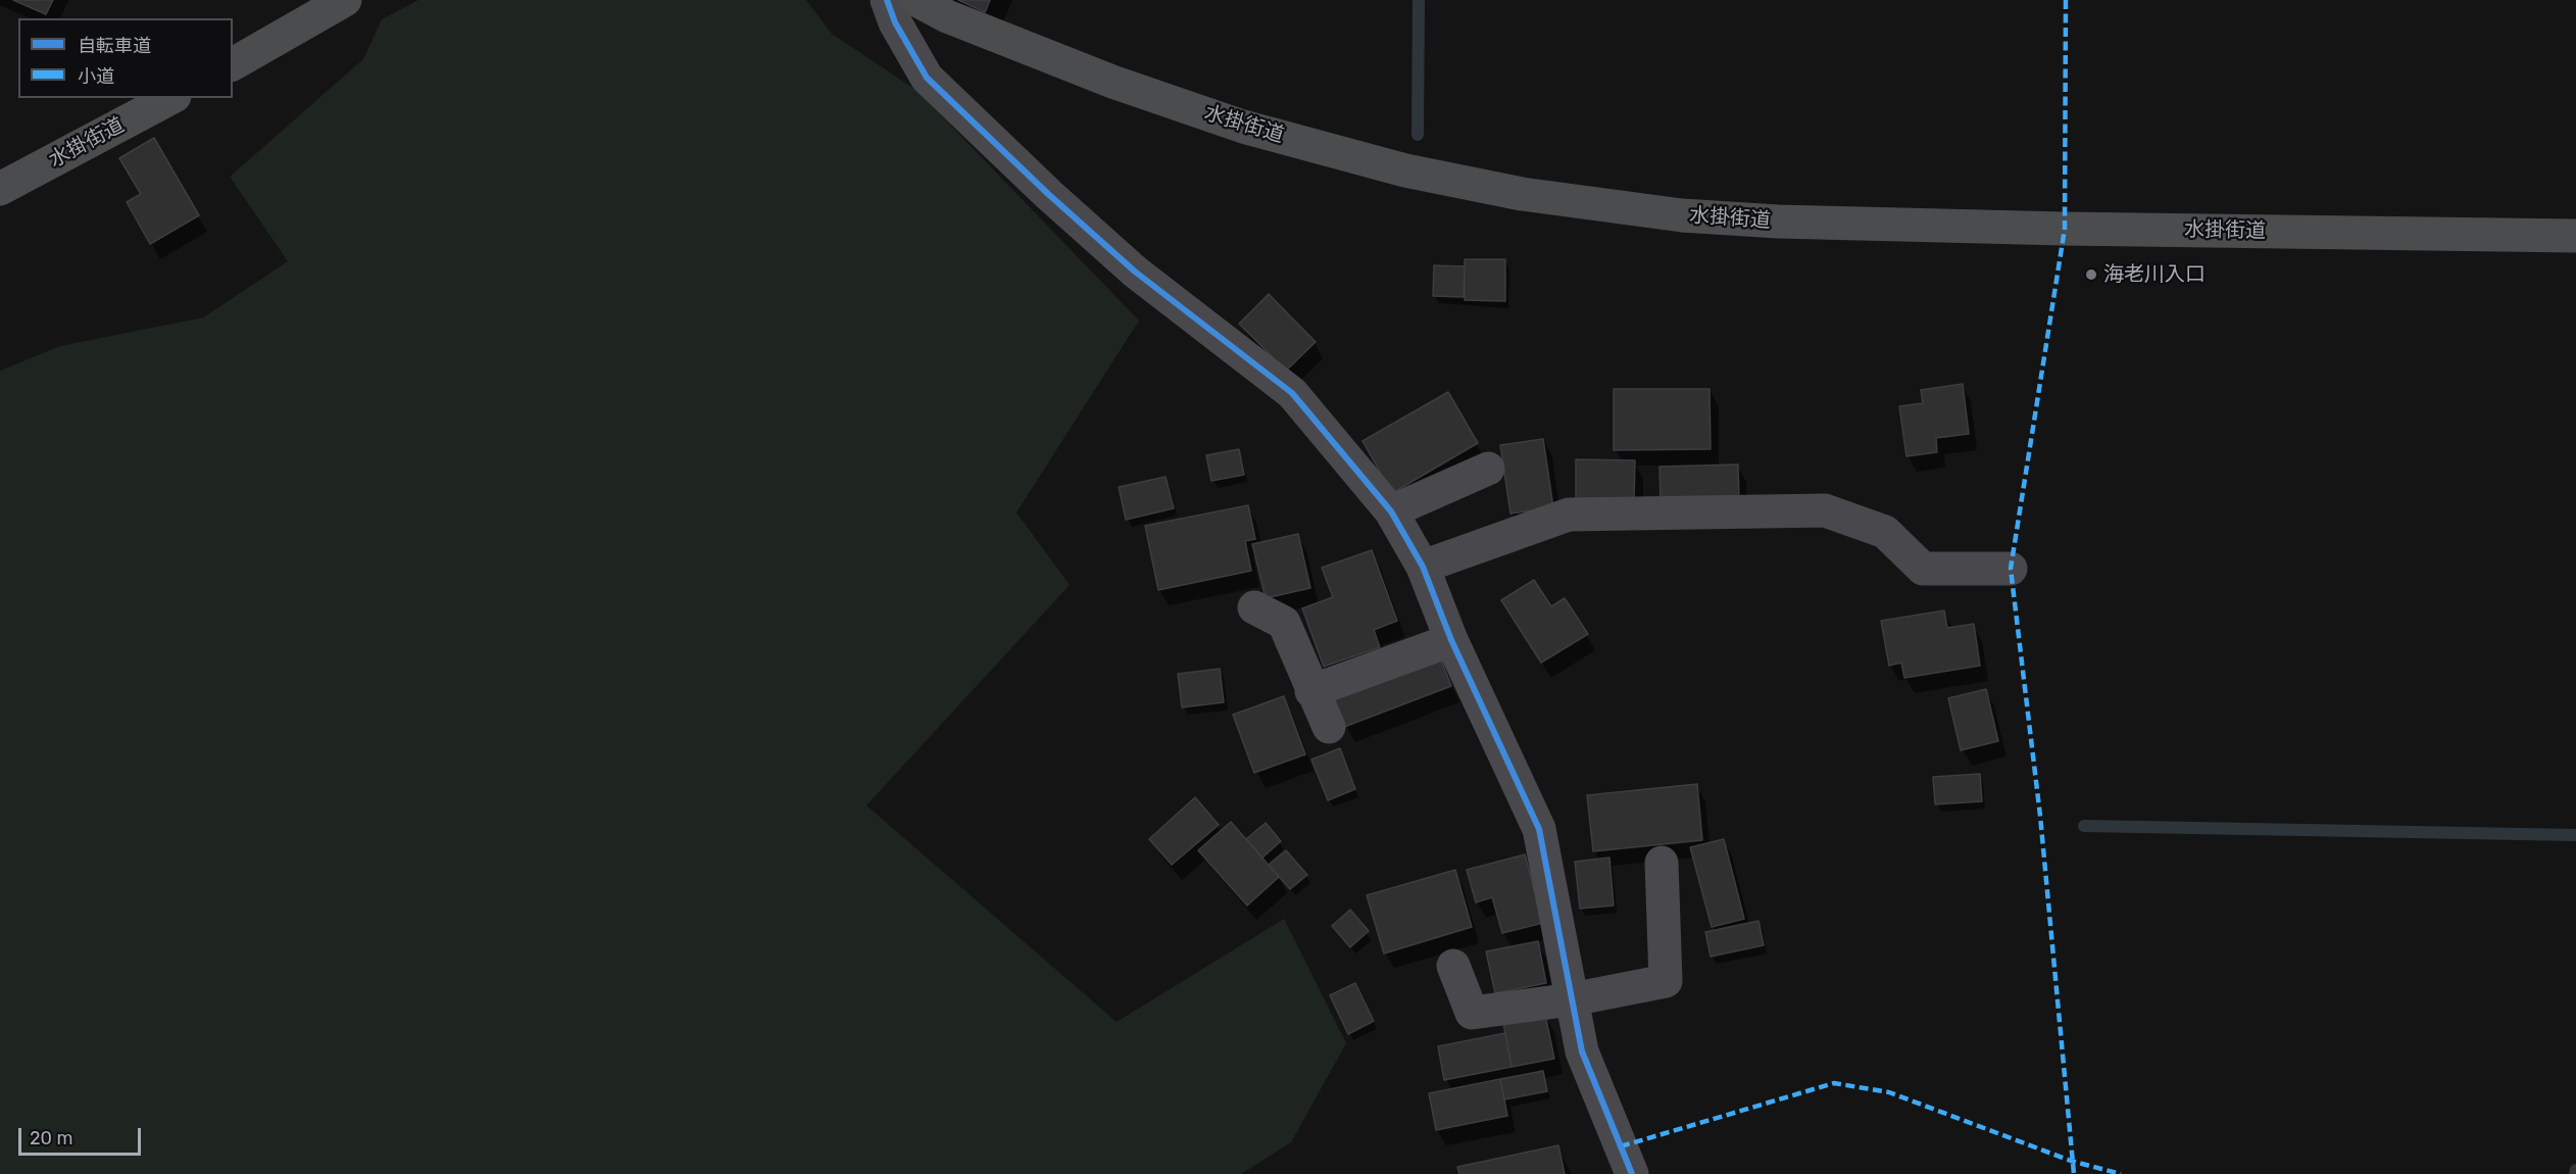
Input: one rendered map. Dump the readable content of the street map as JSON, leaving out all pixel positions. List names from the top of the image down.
{
  "streets": {
    "main road": ["水掛街道"]
  },
  "places": ["海老川入口"],
  "legend": ["自転車道", "小道"],
  "scale_bar": "20 m"
}
